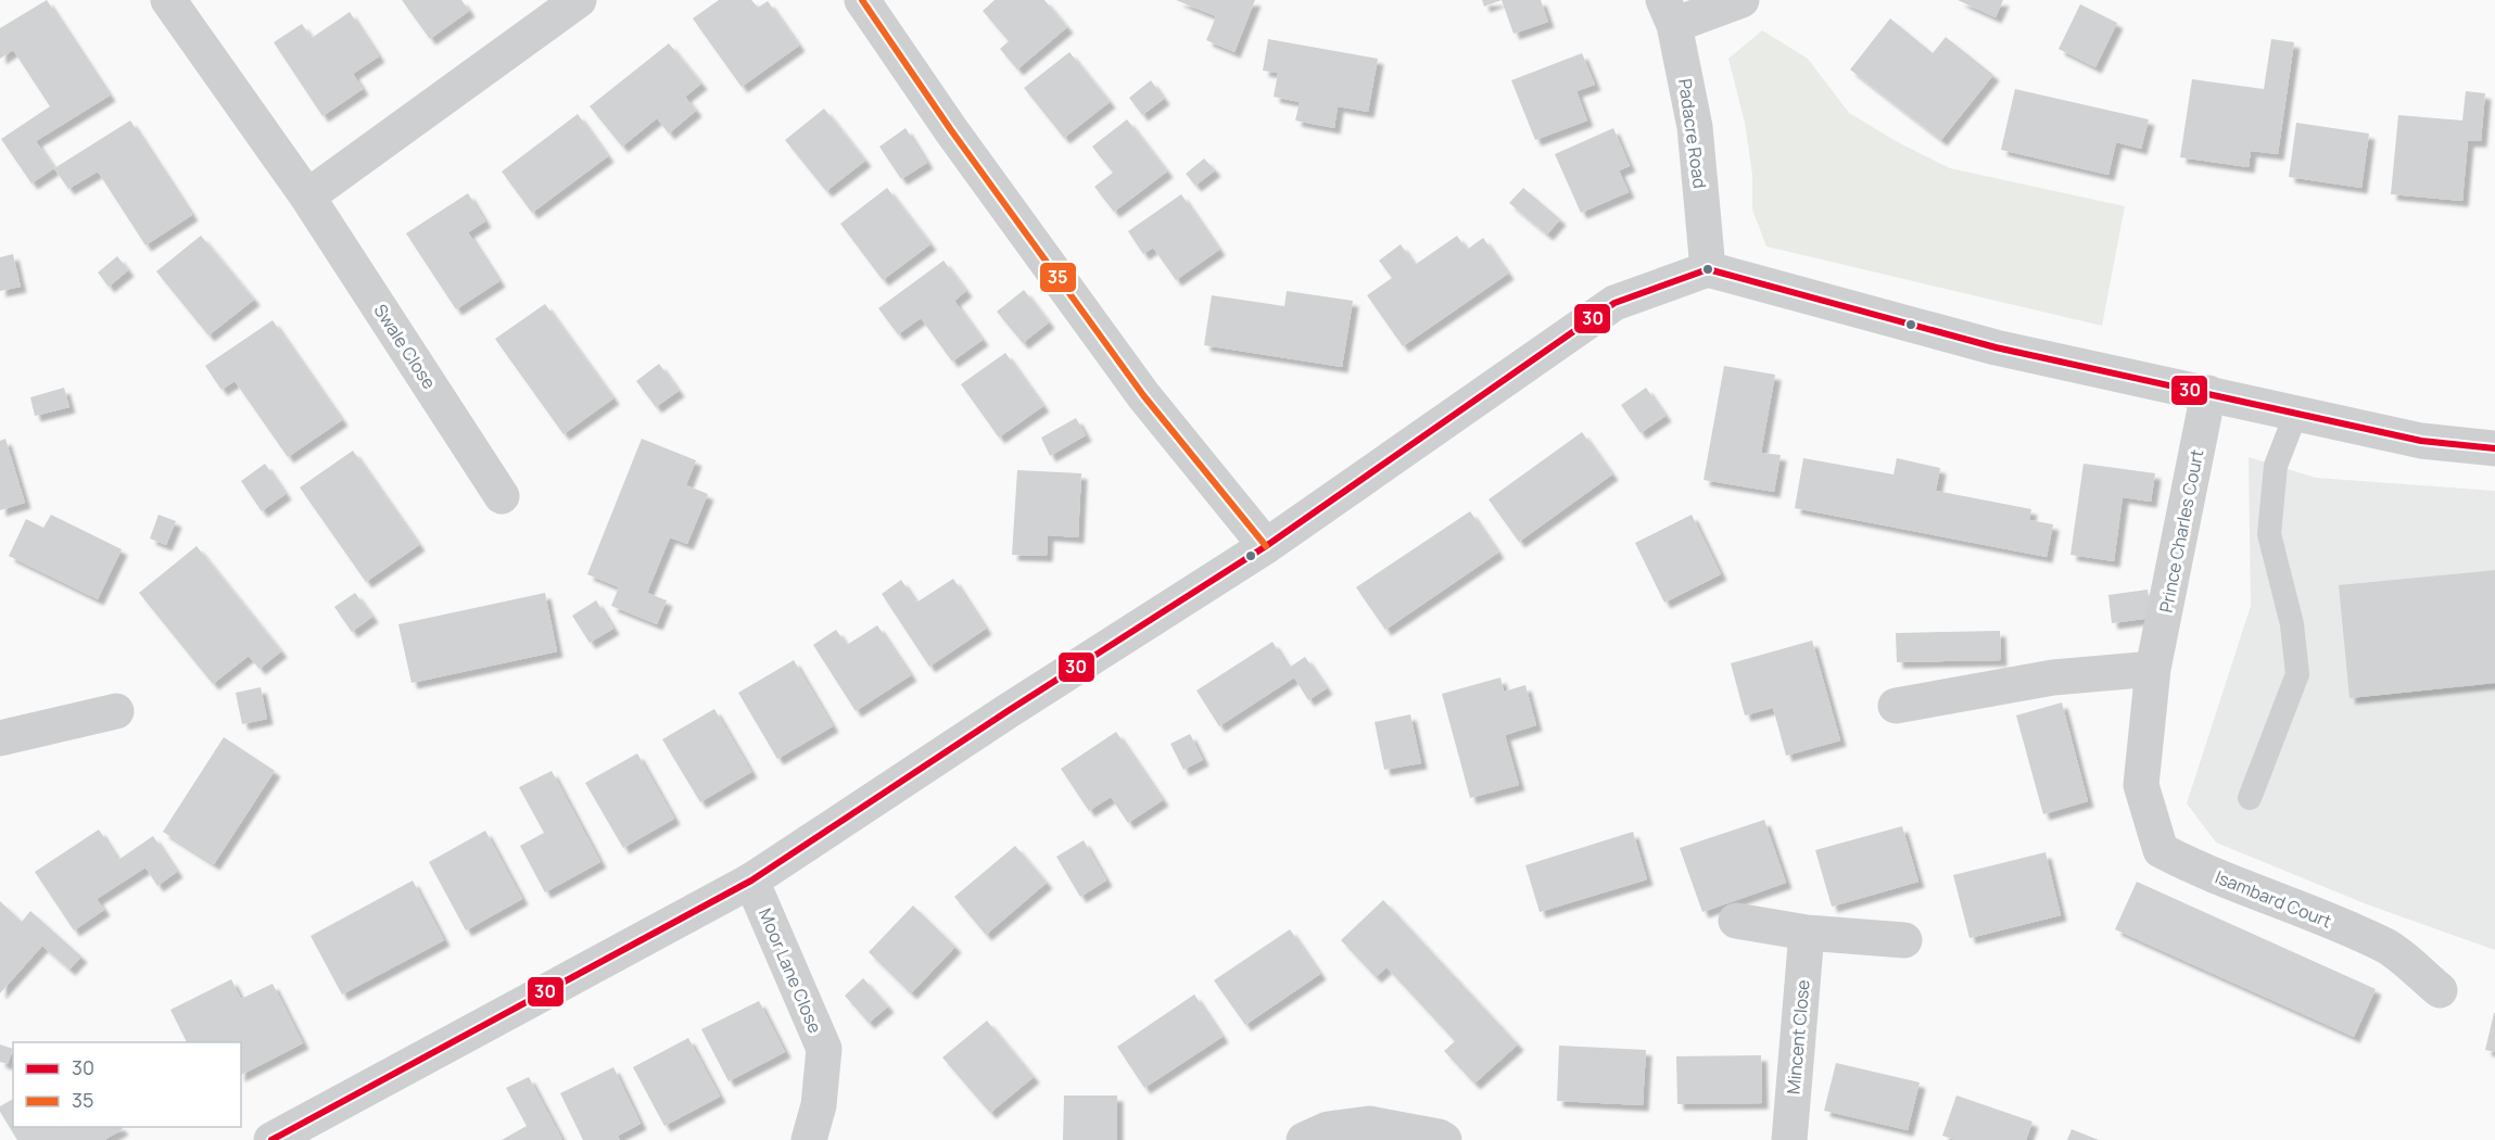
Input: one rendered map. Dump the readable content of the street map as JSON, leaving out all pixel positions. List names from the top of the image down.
{
  "streets": {
    "street": [
      "Padacre Road",
      "Swale Close",
      "Prince Charles Court",
      "Isambard Court",
      "Moor Lane Close",
      "Mincent Close"
    ]
  },
  "crossings": [
    ["Prince Charles Court", "Isambard Court"]
  ],
  "lines": ["transit line 35", "transit line 30"],
  "legend": ["30", "35"]
}
